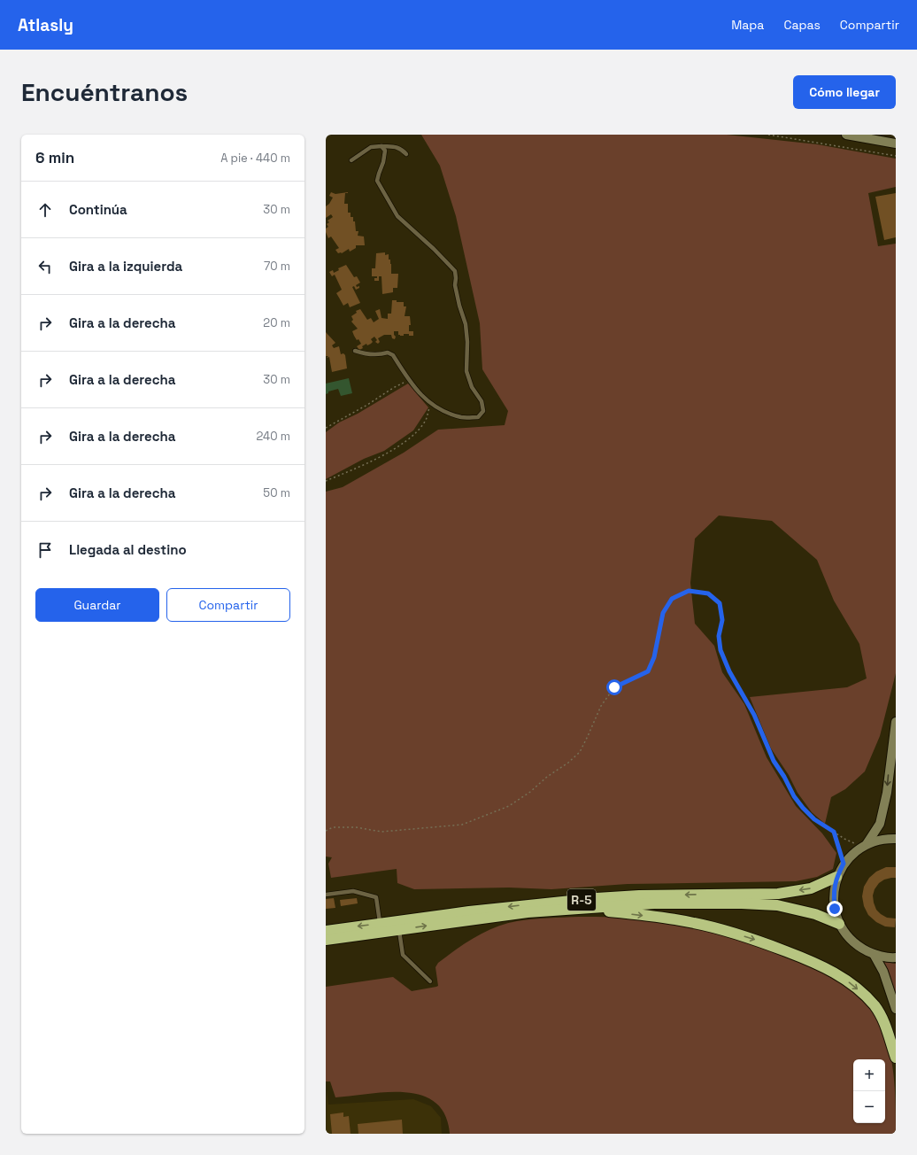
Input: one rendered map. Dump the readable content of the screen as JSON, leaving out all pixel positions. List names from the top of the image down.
{
  "streets": {
    "highway": ["R-5"]
  },
  "page": {
    "header": "Atlasly",
    "nav": ["Mapa", "Capas", "Compartir"],
    "buttons": [
      "Cómo llegar",
      ["Guardar", "Compartir"]
    ],
    "title": "Encuéntranos",
    "heading": ["6 min", "A pie · 440 m"],
    "list": [
      ["Continúa", "30 m"],
      ["Gira a la izquierda", "70 m"],
      ["Gira a la derecha", "20 m"],
      ["Gira a la derecha", "30 m"],
      ["Gira a la derecha", "240 m"],
      ["Gira a la derecha", "50 m"],
      "Llegada al destino"
    ],
    "map_buttons": ["+", "−"]
  }
}
